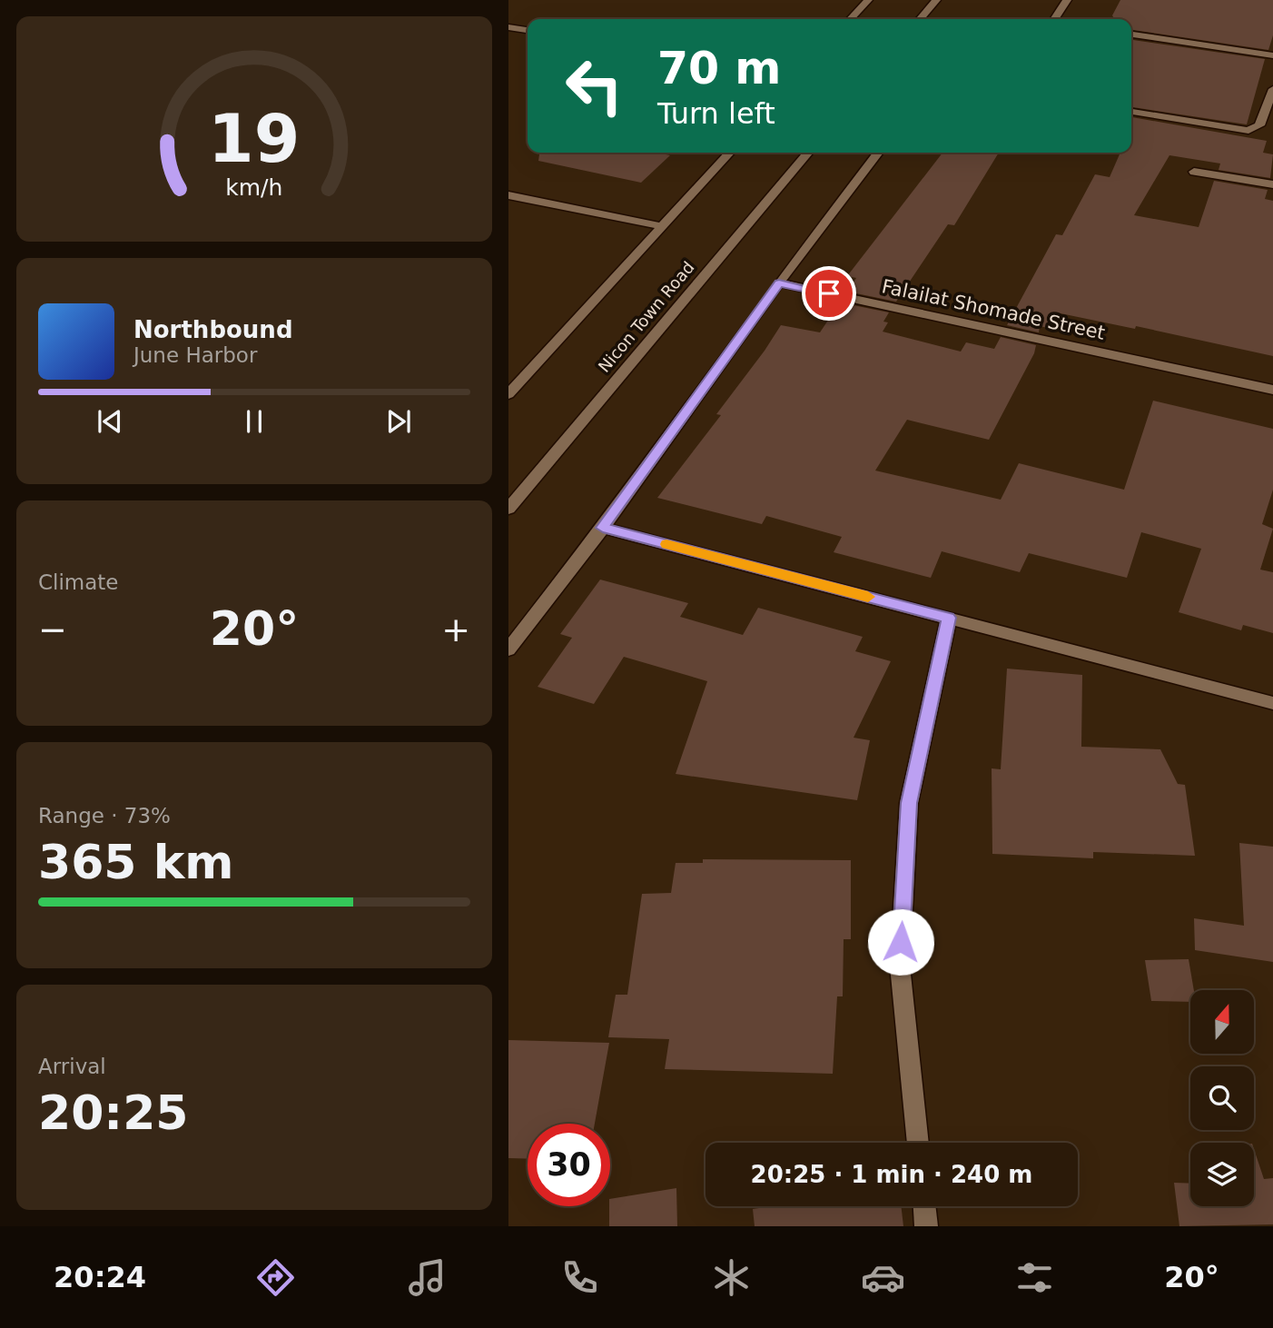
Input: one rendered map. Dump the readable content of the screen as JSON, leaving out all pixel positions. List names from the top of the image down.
{
  "streets": {
    "street": ["Falailat Shomade Street", "Nicon Town Road"]
  },
  "north": "top",
  "page": {
    "turn": ["70 m", "Turn left"],
    "song": ["Northbound", "June Harbor"],
    "tile": [
      "Climate",
      ["Range · 73%", "365 km"],
      ["Arrival", "20:25"]
    ],
    "heat": ["−", "20°", "+"],
    "limit": "30",
    "trip": "20:25 · 1 min · 240 m",
    "tabs": ["20:24", "20°"],
    "gauge": ["19", "km/h"]
  }
}
